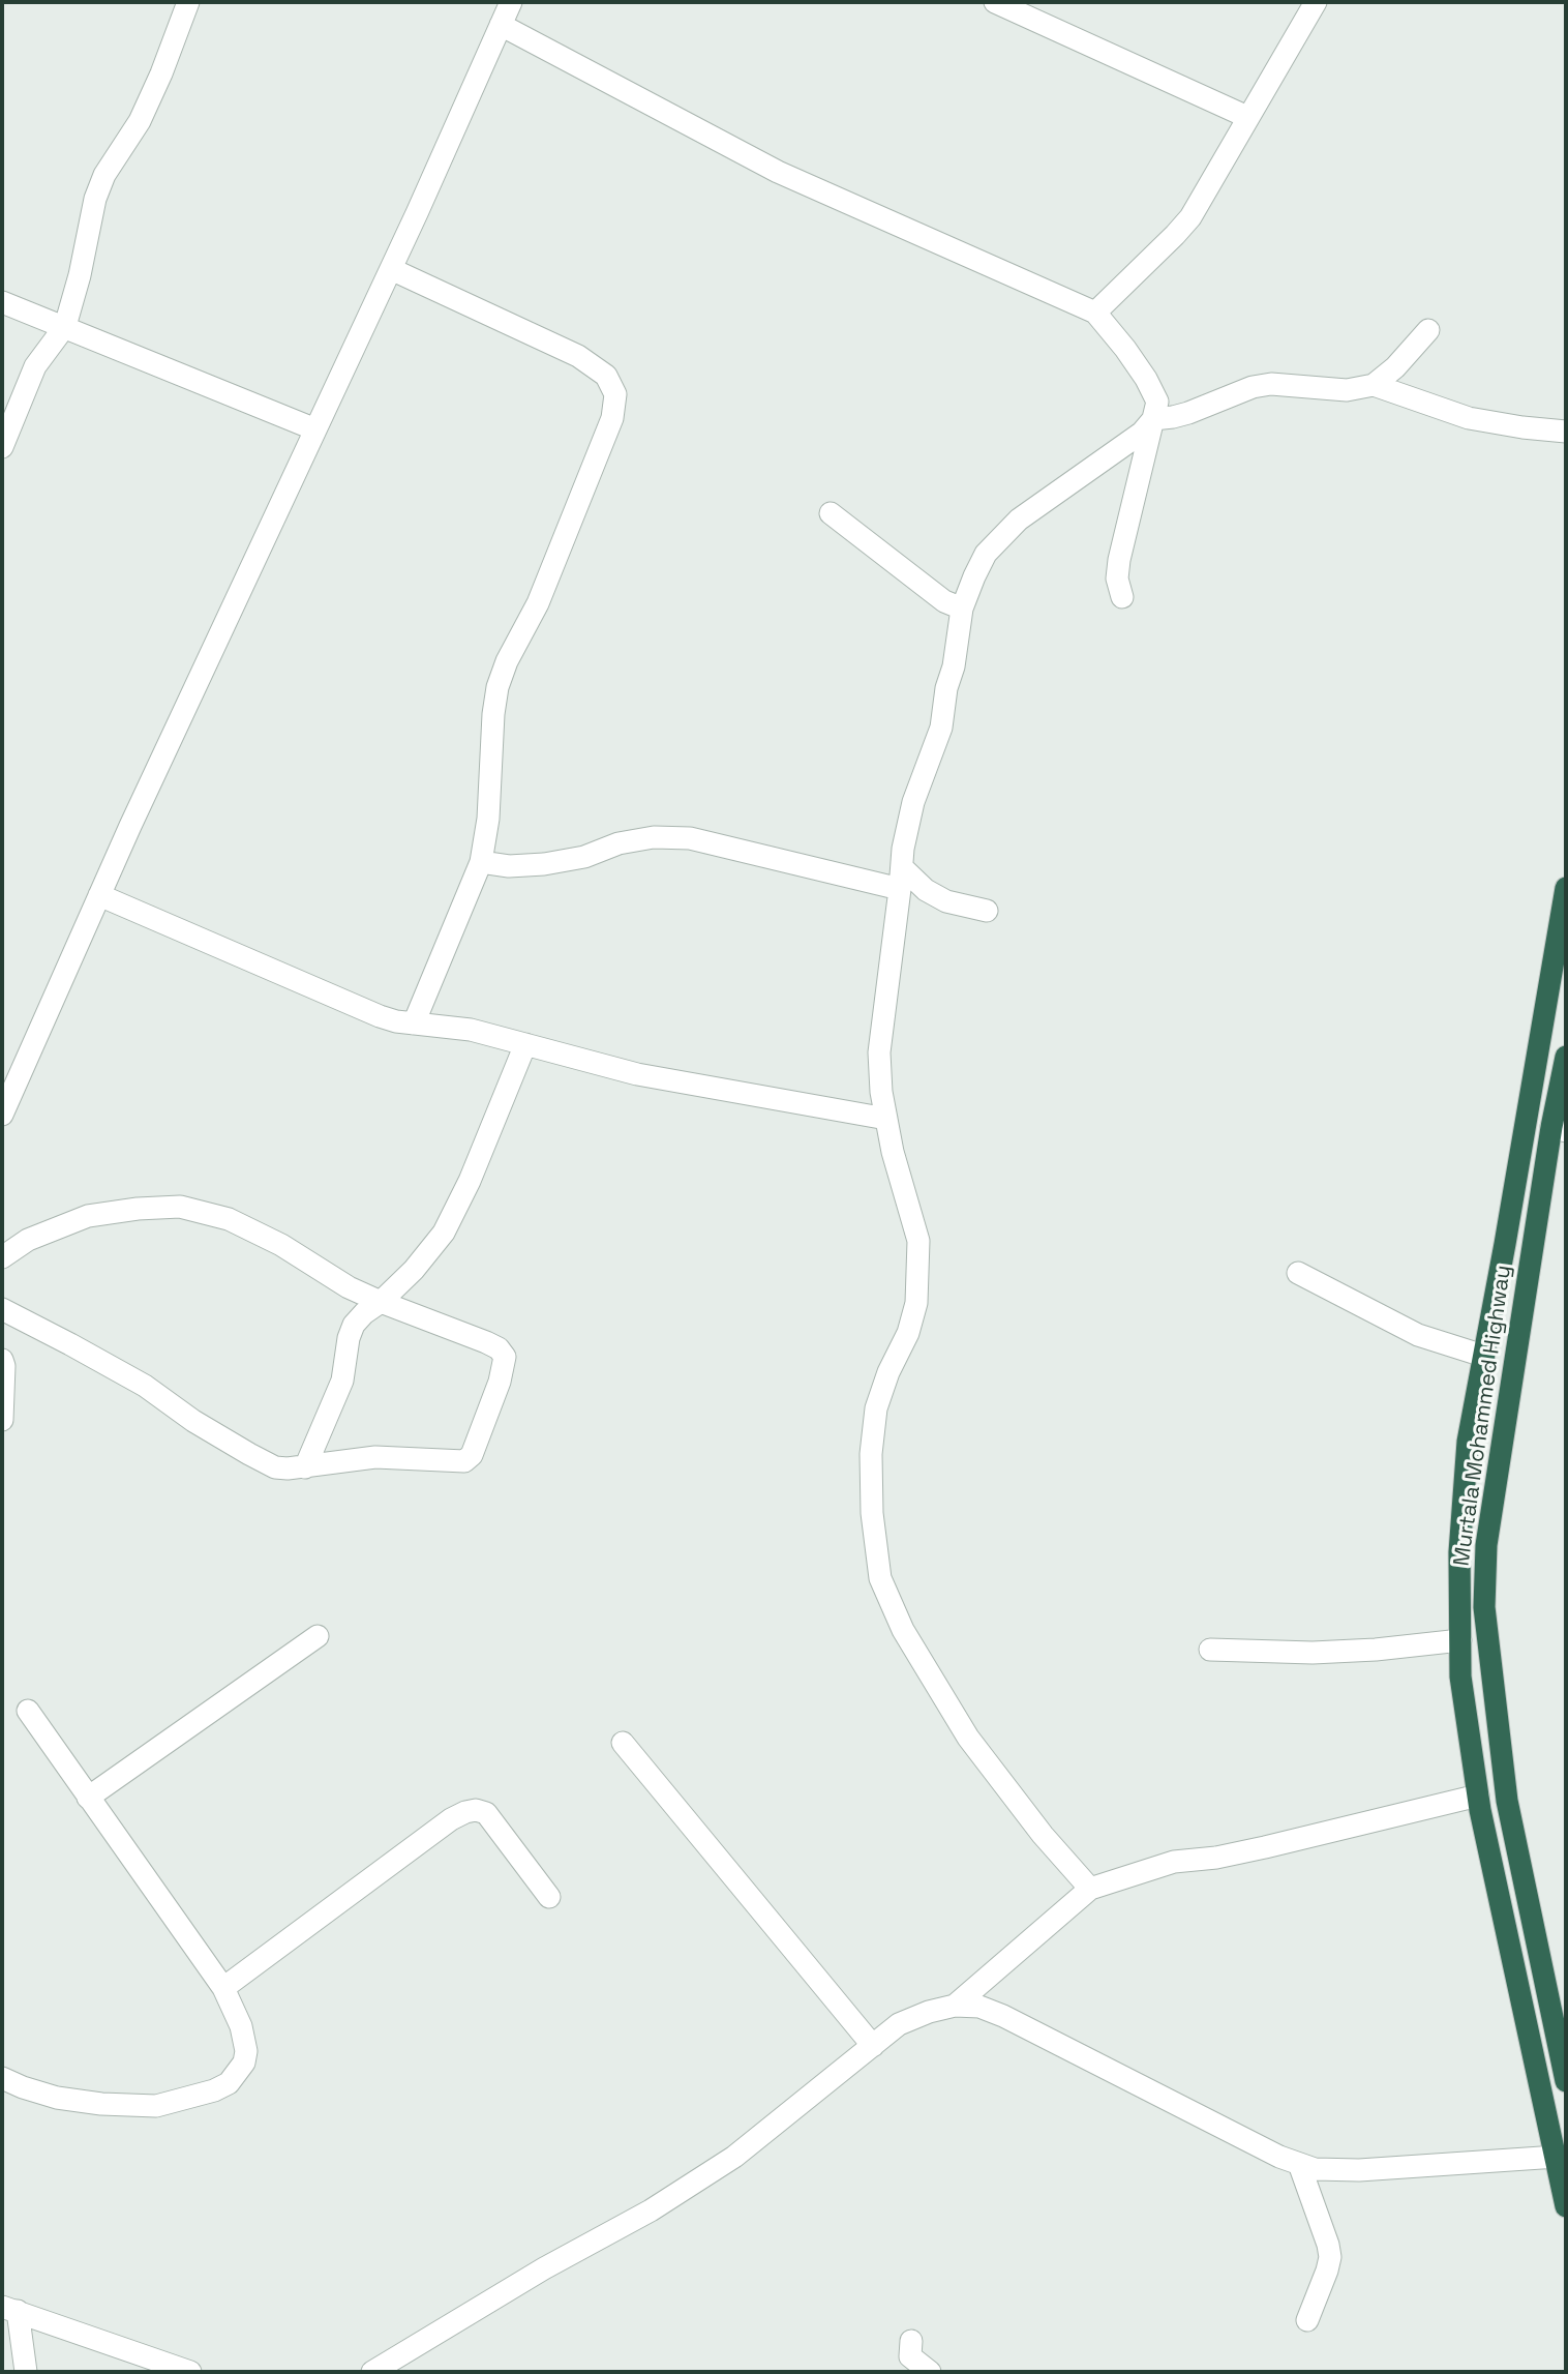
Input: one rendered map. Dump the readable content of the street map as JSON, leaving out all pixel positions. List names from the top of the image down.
{
  "streets": {
    "highway": ["Murtala Mohammed Highway"]
  }
}
